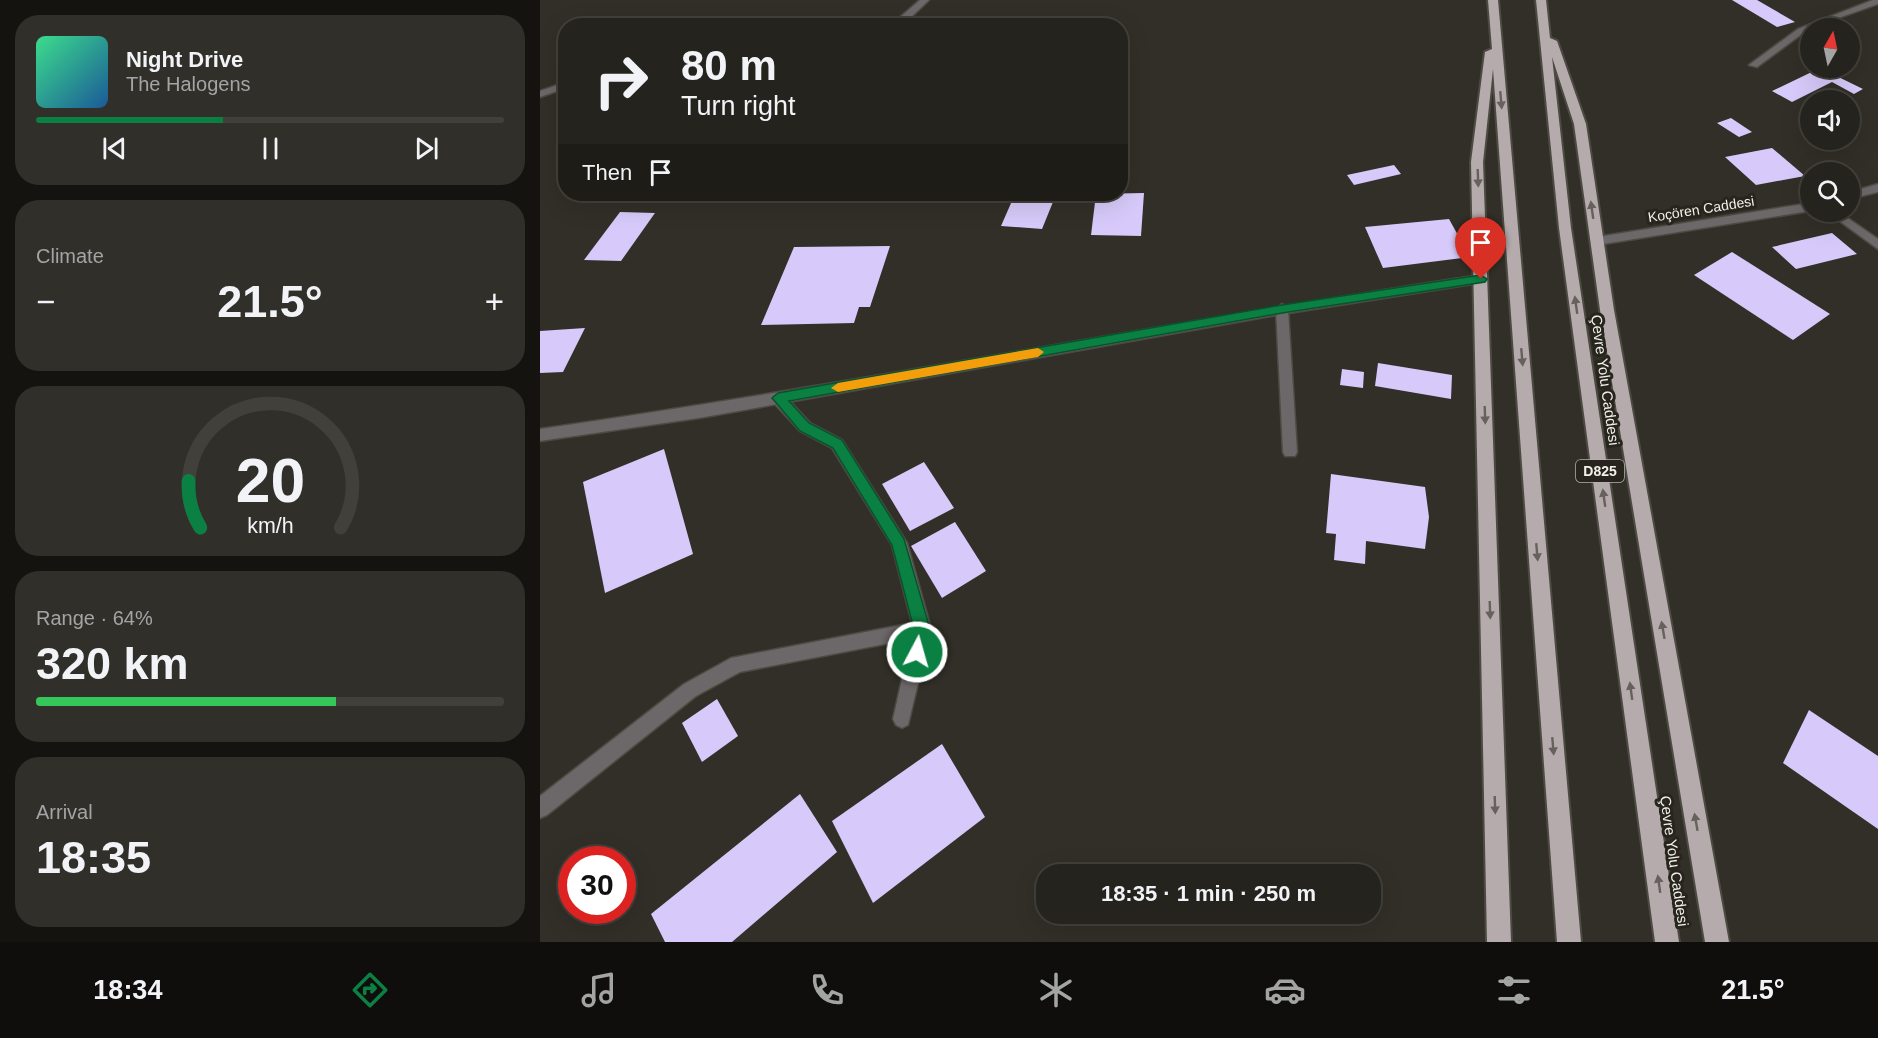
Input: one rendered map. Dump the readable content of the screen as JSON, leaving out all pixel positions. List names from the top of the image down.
{
  "streets": {
    "highway": ["Çevre Yolu Caddesi", "D825"],
    "street": ["Koçören Caddesi"]
  },
  "north": "top",
  "page": {
    "turn": ["80 m", "Turn right"],
    "song": ["Night Drive", "The Halogens"],
    "then": "Then",
    "tile": [
      "Climate",
      ["Range · 64%", "320 km"],
      ["Arrival", "18:35"]
    ],
    "heat": ["−", "21.5°", "+"],
    "limit": "30",
    "trip": "18:35 · 1 min · 250 m",
    "tabs": ["18:34", "21.5°"],
    "gauge": ["20", "km/h"]
  }
}
